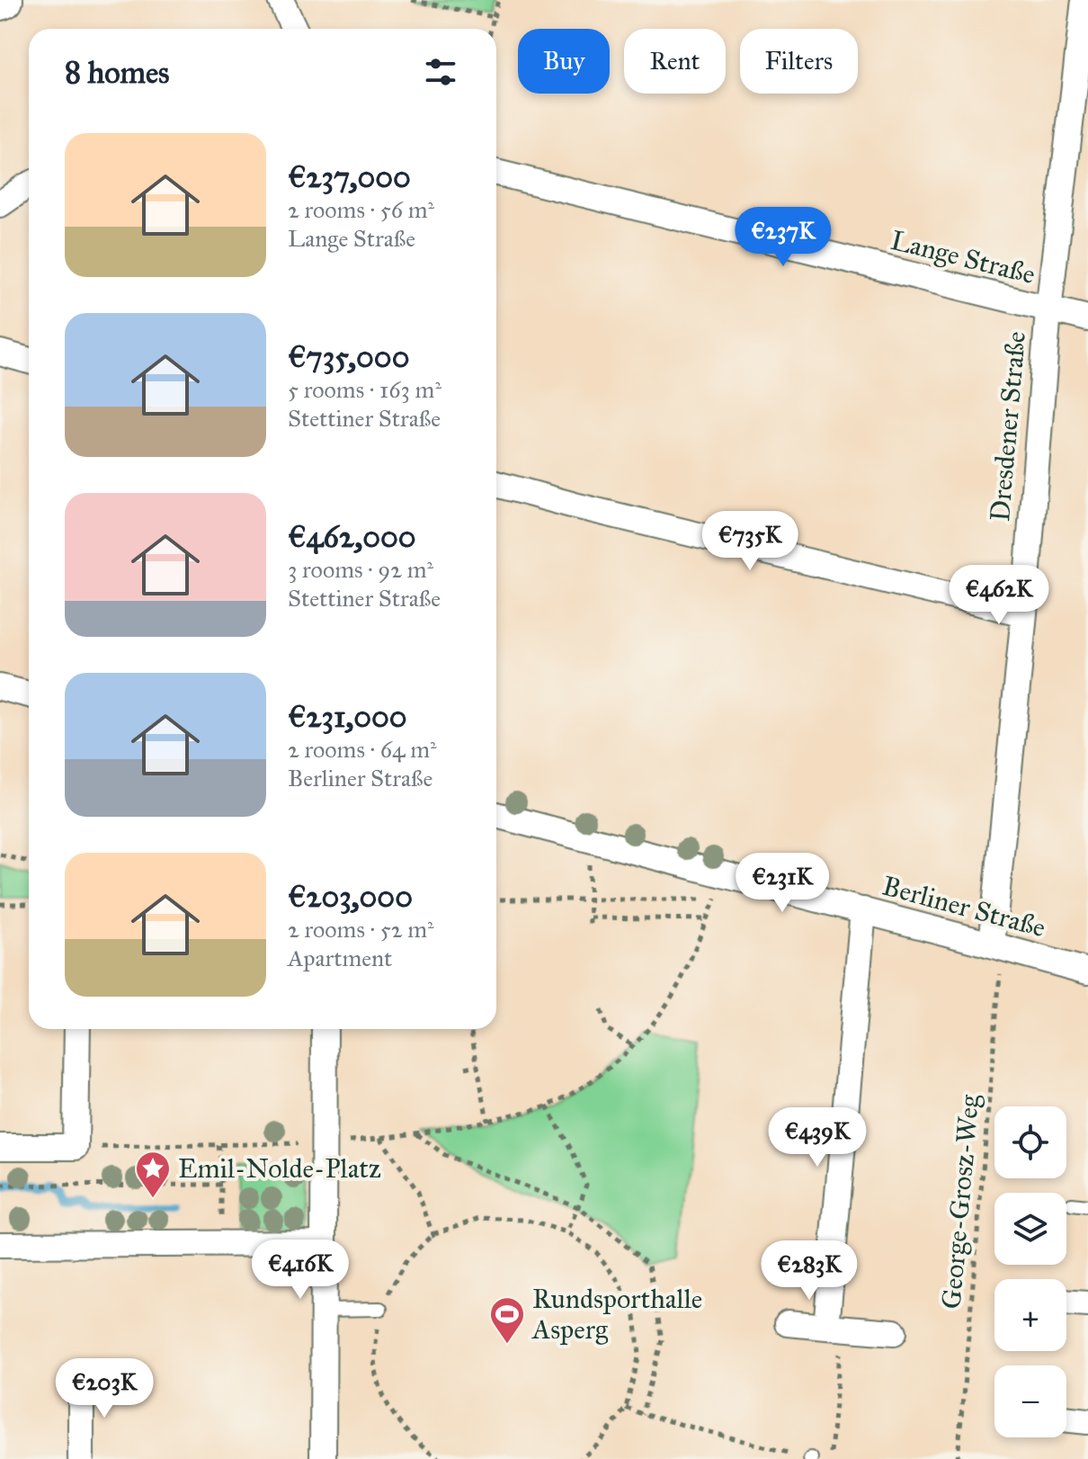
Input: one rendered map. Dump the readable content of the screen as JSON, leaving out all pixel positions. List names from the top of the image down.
{
  "streets": {
    "street": ["Lange Straße", "Dresdener Straße", "Berliner Straße"],
    "path": ["George-Grosz-Weg"]
  },
  "crossings": [
    ["Lange Straße", "Dresdener Straße"],
    ["Dresdener Straße", "Berliner Straße"],
    ["Dresdener Straße", "George-Grosz-Weg"],
    ["Berliner Straße", "George-Grosz-Weg"]
  ],
  "places": {
    "place": ["Emil-Nolde-Platz"],
    "sports": ["Rundsporthalle Asperg"]
  },
  "page": {
    "chip": ["Buy", "Rent", "Filters"],
    "heading": "8 homes",
    "list": [
      {
        "name": "€237,000",
        "note": "2 rooms · 56 m² · Lange Straße"
      },
      {
        "name": "€735,000",
        "note": "5 rooms · 163 m² · Stettiner Straße"
      },
      {
        "name": "€462,000",
        "note": "3 rooms · 92 m² · Stettiner Straße"
      },
      {
        "name": "€231,000",
        "note": "2 rooms · 64 m² · Berliner Straße"
      },
      {
        "name": "€203,000",
        "note": "2 rooms · 52 m² · Apartment"
      }
    ],
    "price": [
      "€237K",
      "€735K",
      "€462K",
      "€231K",
      "€439K",
      "€416K",
      "€283K",
      "€203K"
    ],
    "map_buttons": ["+", "−"]
  }
}
